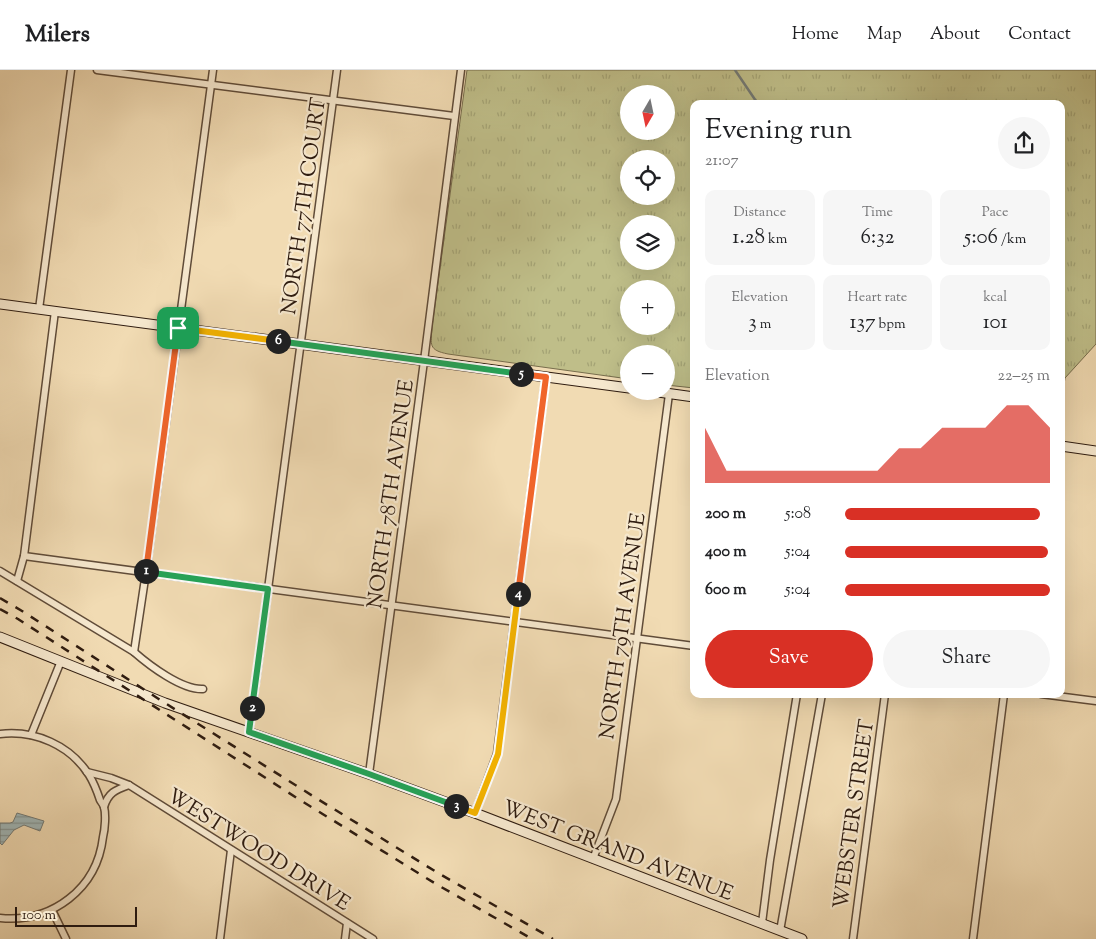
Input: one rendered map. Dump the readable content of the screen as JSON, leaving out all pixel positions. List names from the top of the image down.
{
  "streets": {
    "main road": ["WEST GRAND AVENUE"],
    "street": [
      "NORTH 77TH COURT",
      "NORTH 78TH AVENUE",
      "NORTH 79TH AVENUE",
      "WEBSTER STREET",
      "WESTWOOD DRIVE"
    ]
  },
  "crossings": [
    ["NORTH 77TH COURT", "WEST GRAND AVENUE"],
    ["NORTH 78TH AVENUE", "WEST GRAND AVENUE"],
    ["NORTH 79TH AVENUE", "WEST GRAND AVENUE"]
  ],
  "scale_bar": "100 m",
  "north": "bottom",
  "page": {
    "header": "Milers",
    "nav": [
      "Home",
      "Map",
      "About",
      "Contact"
    ],
    "map_buttons": ["+", "−"],
    "heading": ["Evening run", "21:07"],
    "stats": [
      ["Distance", "1.28 km"],
      ["Time", "6:32"],
      ["Pace", "5:06 /km"],
      ["Elevation", "3 m"],
      ["Heart rate", "137 bpm"],
      ["kcal", "101"]
    ],
    "pins": [
      "6",
      "5",
      "1",
      "4",
      "2",
      "3"
    ],
    "chart": ["Elevation", "22–25 m"],
    "list": [
      {
        "name": "200 m",
        "note": "5:08"
      },
      {
        "name": "400 m",
        "note": "5:04"
      },
      {
        "name": "600 m",
        "note": "5:04"
      }
    ],
    "buttons": ["Save", "Share"],
    "scale": "100 m"
  }
}
